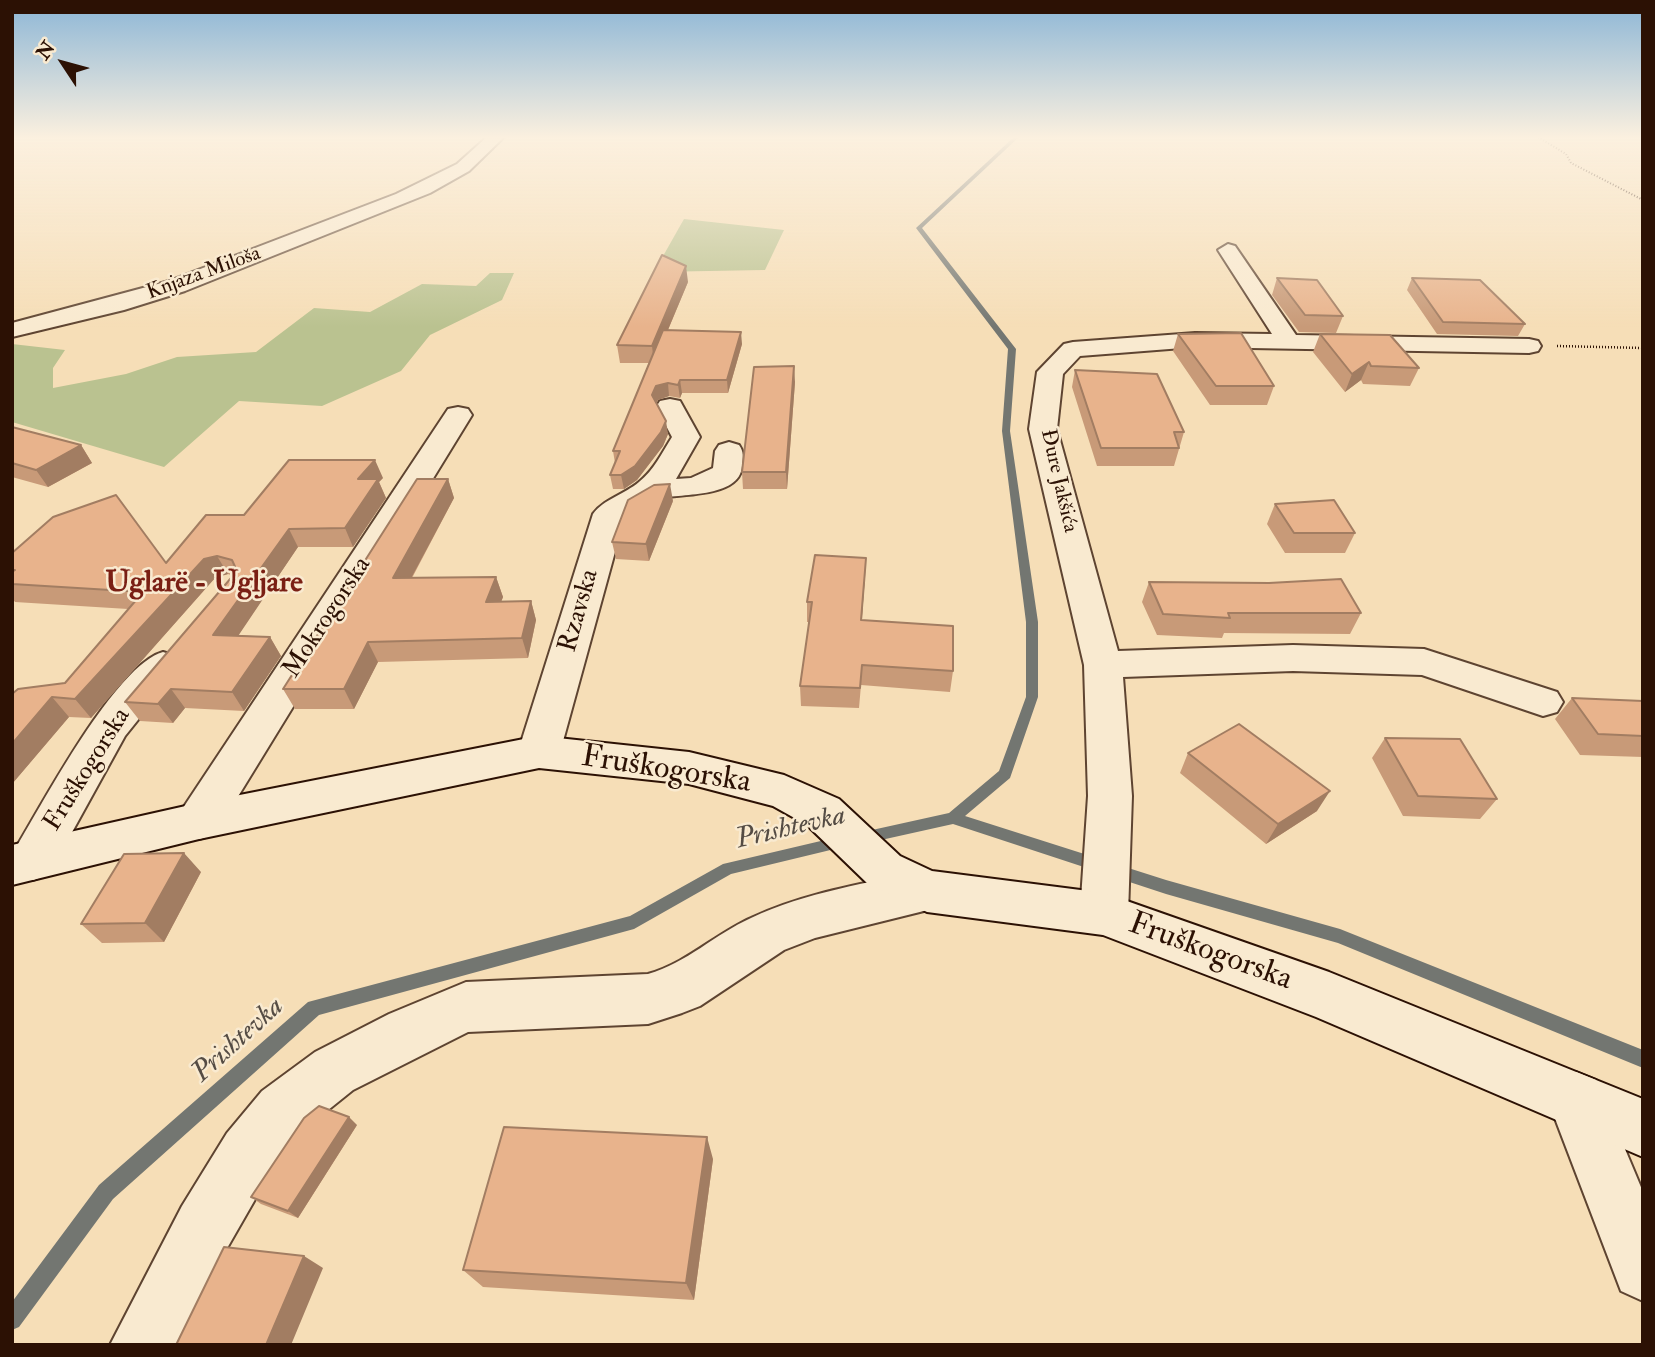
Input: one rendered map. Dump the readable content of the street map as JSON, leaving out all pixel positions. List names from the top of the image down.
{
  "streets": {
    "street": [
      "Knjaza Miloša",
      "Đure Jakšića",
      "Rzavska",
      "Mokrogorska",
      "Fruškogorska"
    ]
  },
  "crossings": [
    ["Đure Jakšića", "Fruškogorska"],
    ["Rzavska", "Fruškogorska"],
    ["Mokrogorska", "Fruškogorska"]
  ],
  "districts": ["Uglarë - Ugljare"],
  "water": ["Prishtevka"],
  "north": "top left"
}
